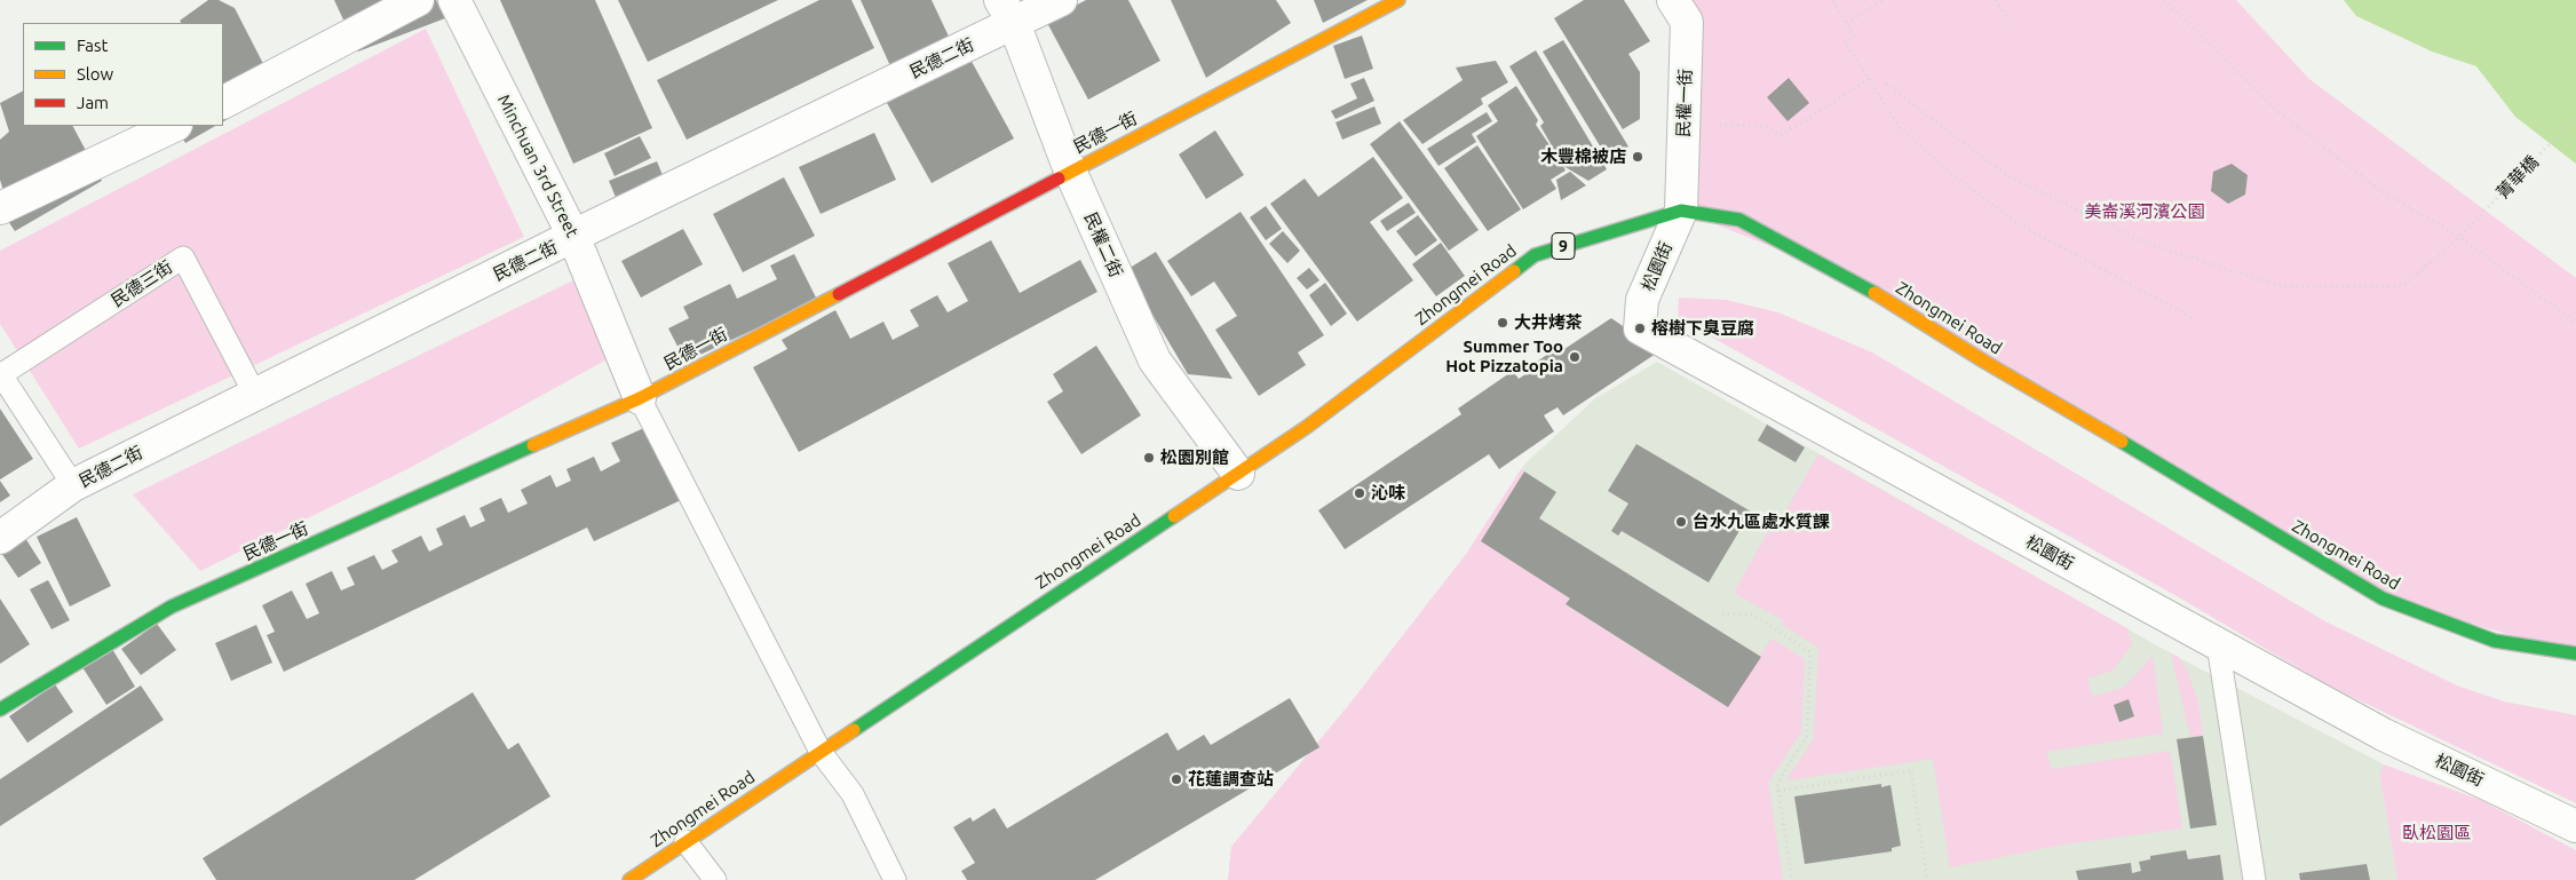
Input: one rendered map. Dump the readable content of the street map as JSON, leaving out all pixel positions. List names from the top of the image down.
{
  "streets": {
    "main road": ["民德一街", "9", "Zhongmei Road"],
    "street": [
      "民德二街",
      "民權一街",
      "Minchuan 3rd Street",
      "民權二街",
      "松園街"
    ],
    "lane": ["民德三街"],
    "path": ["菁華橋"]
  },
  "crossings": [
    ["民德二街", "Minchuan 3rd Street"],
    ["民德二街", "民權二街"],
    ["民德二街", "民德三街"],
    ["民權一街", "松園街"],
    ["民權一街", "Zhongmei Road"],
    ["民德一街", "Minchuan 3rd Street"],
    ["民德一街", "民權二街"],
    ["民權二街", "Zhongmei Road"],
    ["松園街", "Zhongmei Road"]
  ],
  "parks": ["美崙溪河濱公園", "臥松園區"],
  "places": [
    "木豐棉被店",
    "大井烤茶",
    "榕樹下臭豆腐",
    "Summer Too Hot Pizzatopia",
    "松園別館",
    "沁味",
    "台水九區處水質課",
    "花蓮調查站"
  ],
  "legend": ["Fast", "Slow", "Jam"]
}
